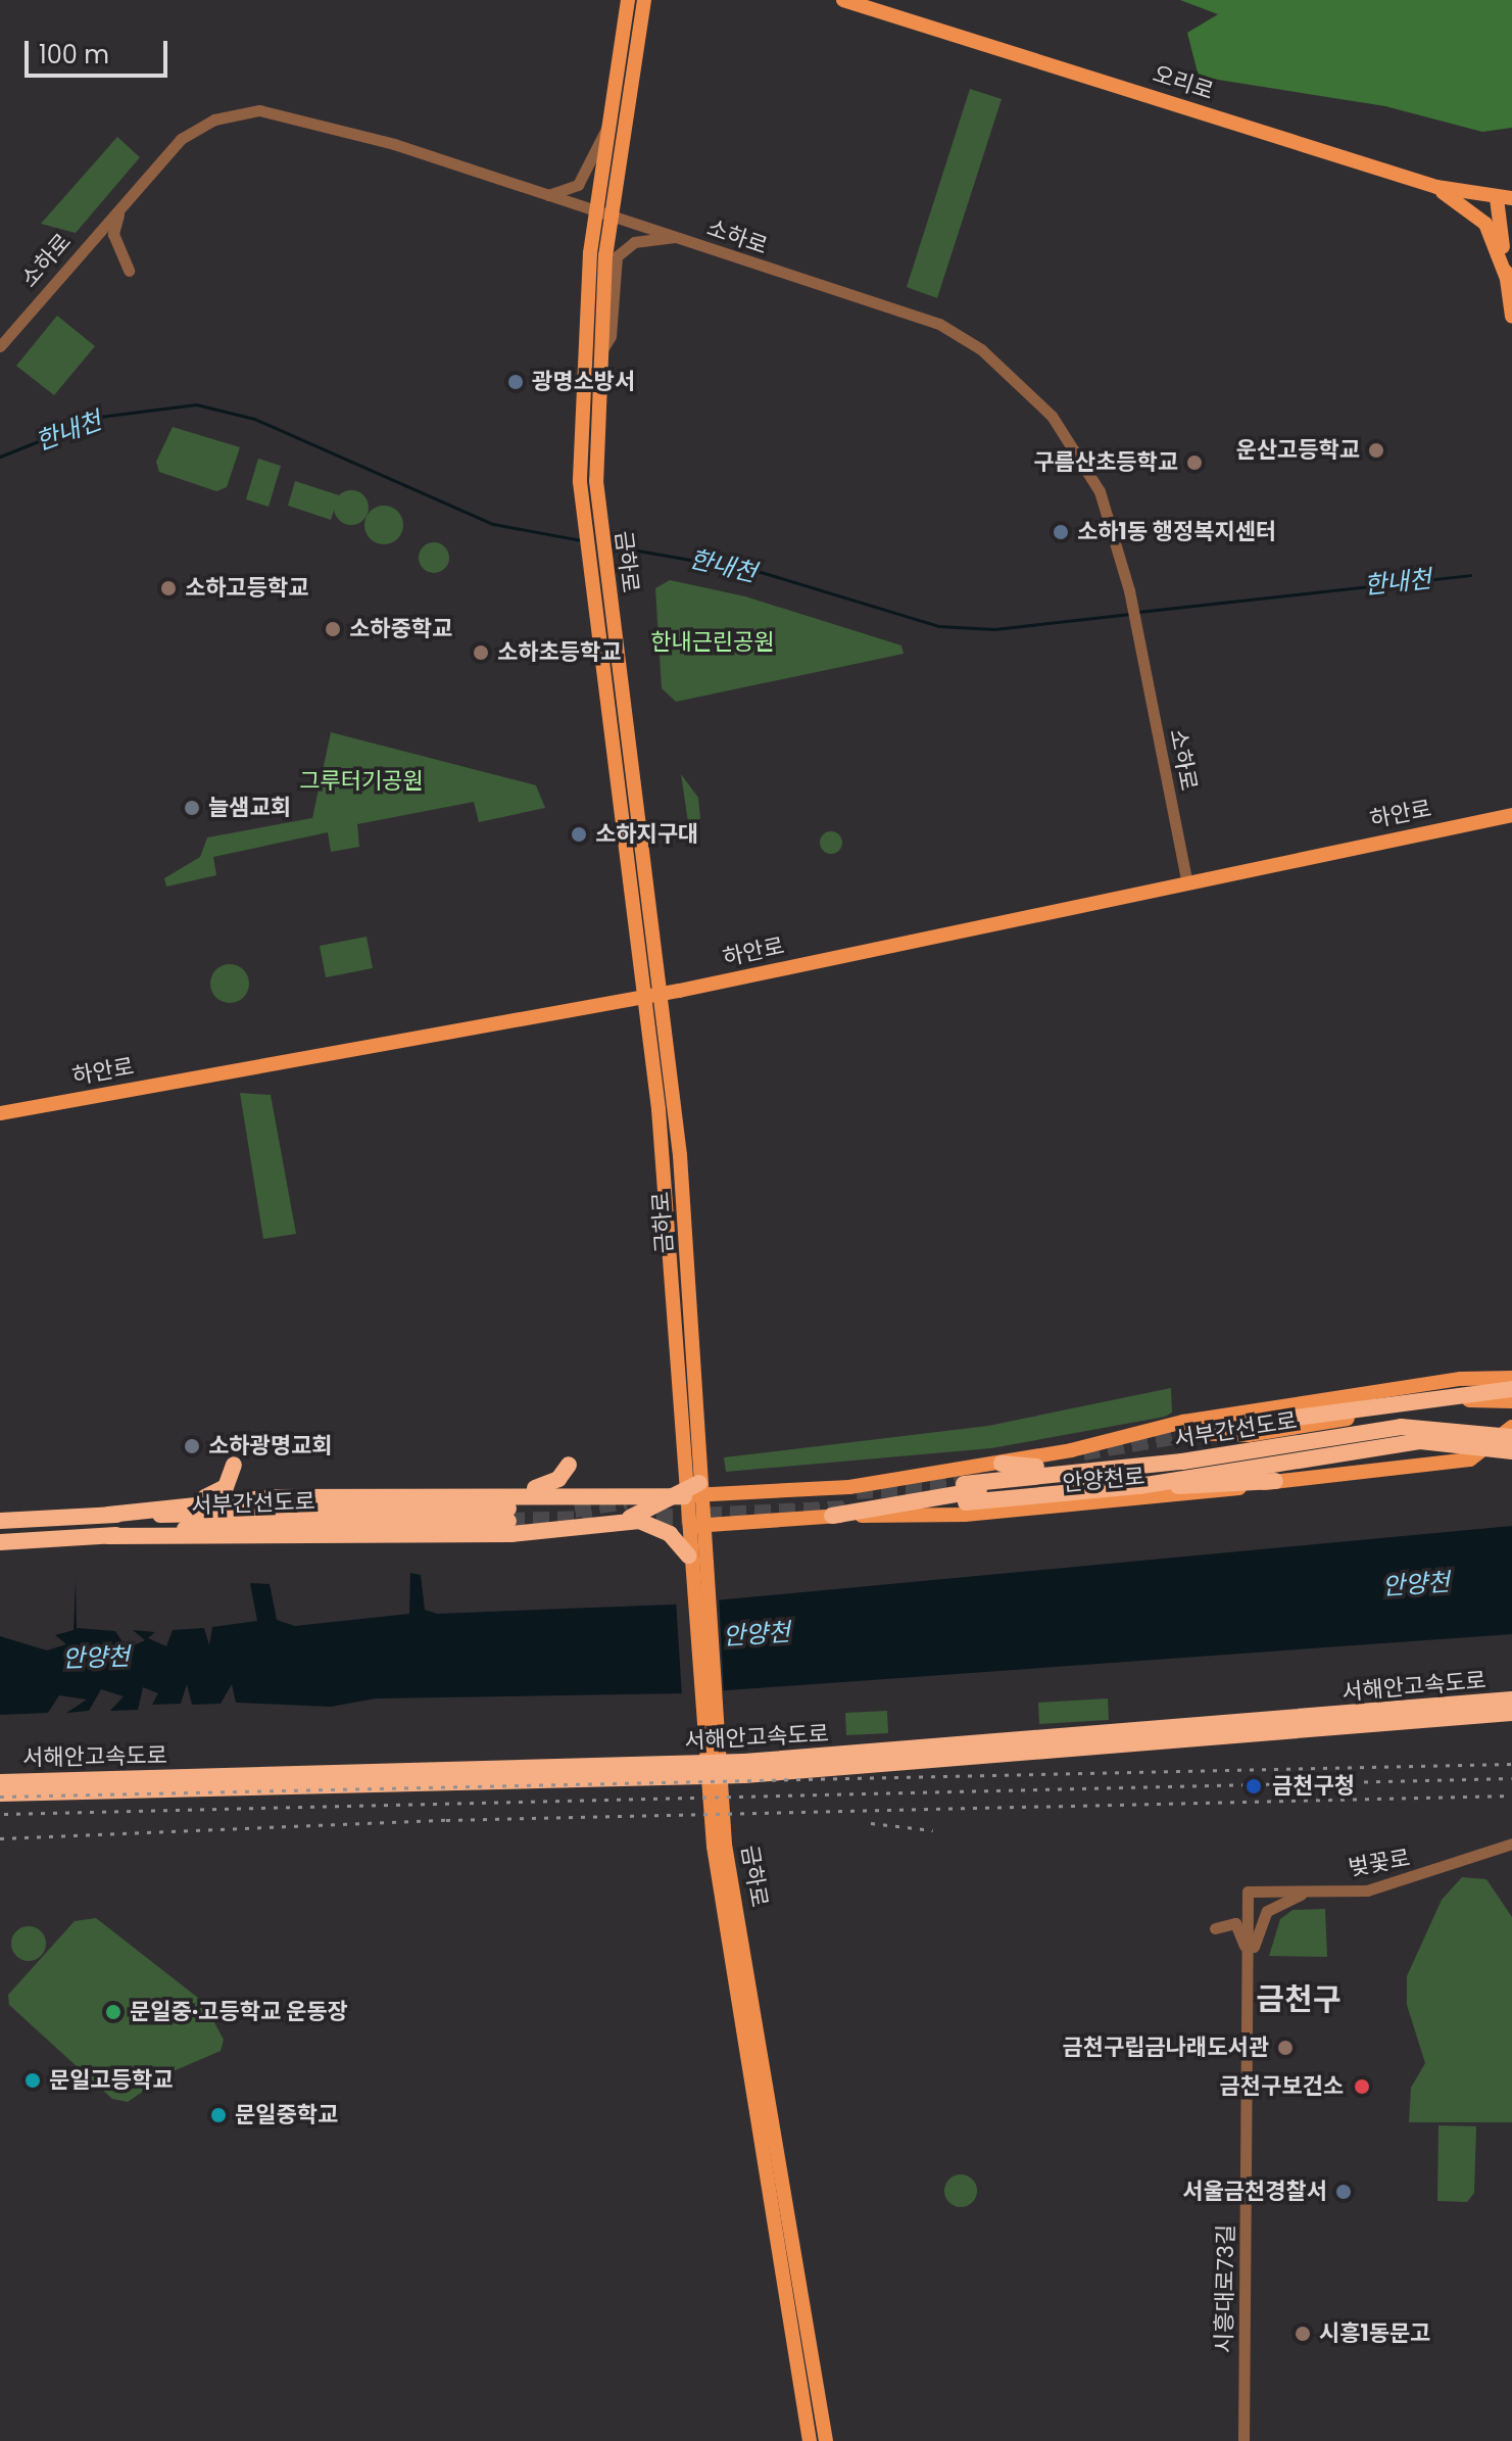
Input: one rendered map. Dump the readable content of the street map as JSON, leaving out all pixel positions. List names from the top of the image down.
{
  "streets": {
    "highway": ["서부간선도로", "서해안고속도로"],
    "main road": [
      "오리로",
      "금하로",
      "하안로",
      "안양천로"
    ],
    "street": ["소하로", "벚꽃로", "시흥대로73길"]
  },
  "crossings": [
    ["소하로", "금하로"],
    ["소하로", "하안로"],
    ["금하로", "하안로"],
    ["금하로", "안양천로"],
    ["벚꽃로", "시흥대로73길"]
  ],
  "districts": ["금천구"],
  "water": ["한내천", "안양천"],
  "parks": ["한내근린공원", "그루터기공원"],
  "places": [
    "광명소방서",
    "운산고등학교",
    "구름산초등학교",
    "소하1동 행정복지센터",
    "소하고등학교",
    "소하중학교",
    "소하초등학교",
    "늘샘교회",
    "소하지구대",
    "소하광명교회",
    "금천구청",
    "문일중·고등학교 운동장",
    "금천구립금나래도서관",
    "문일고등학교",
    "금천구보건소",
    "문일중학교",
    "서울금천경찰서",
    "시흥1동문고"
  ],
  "scale_bar": "100 m"
}
